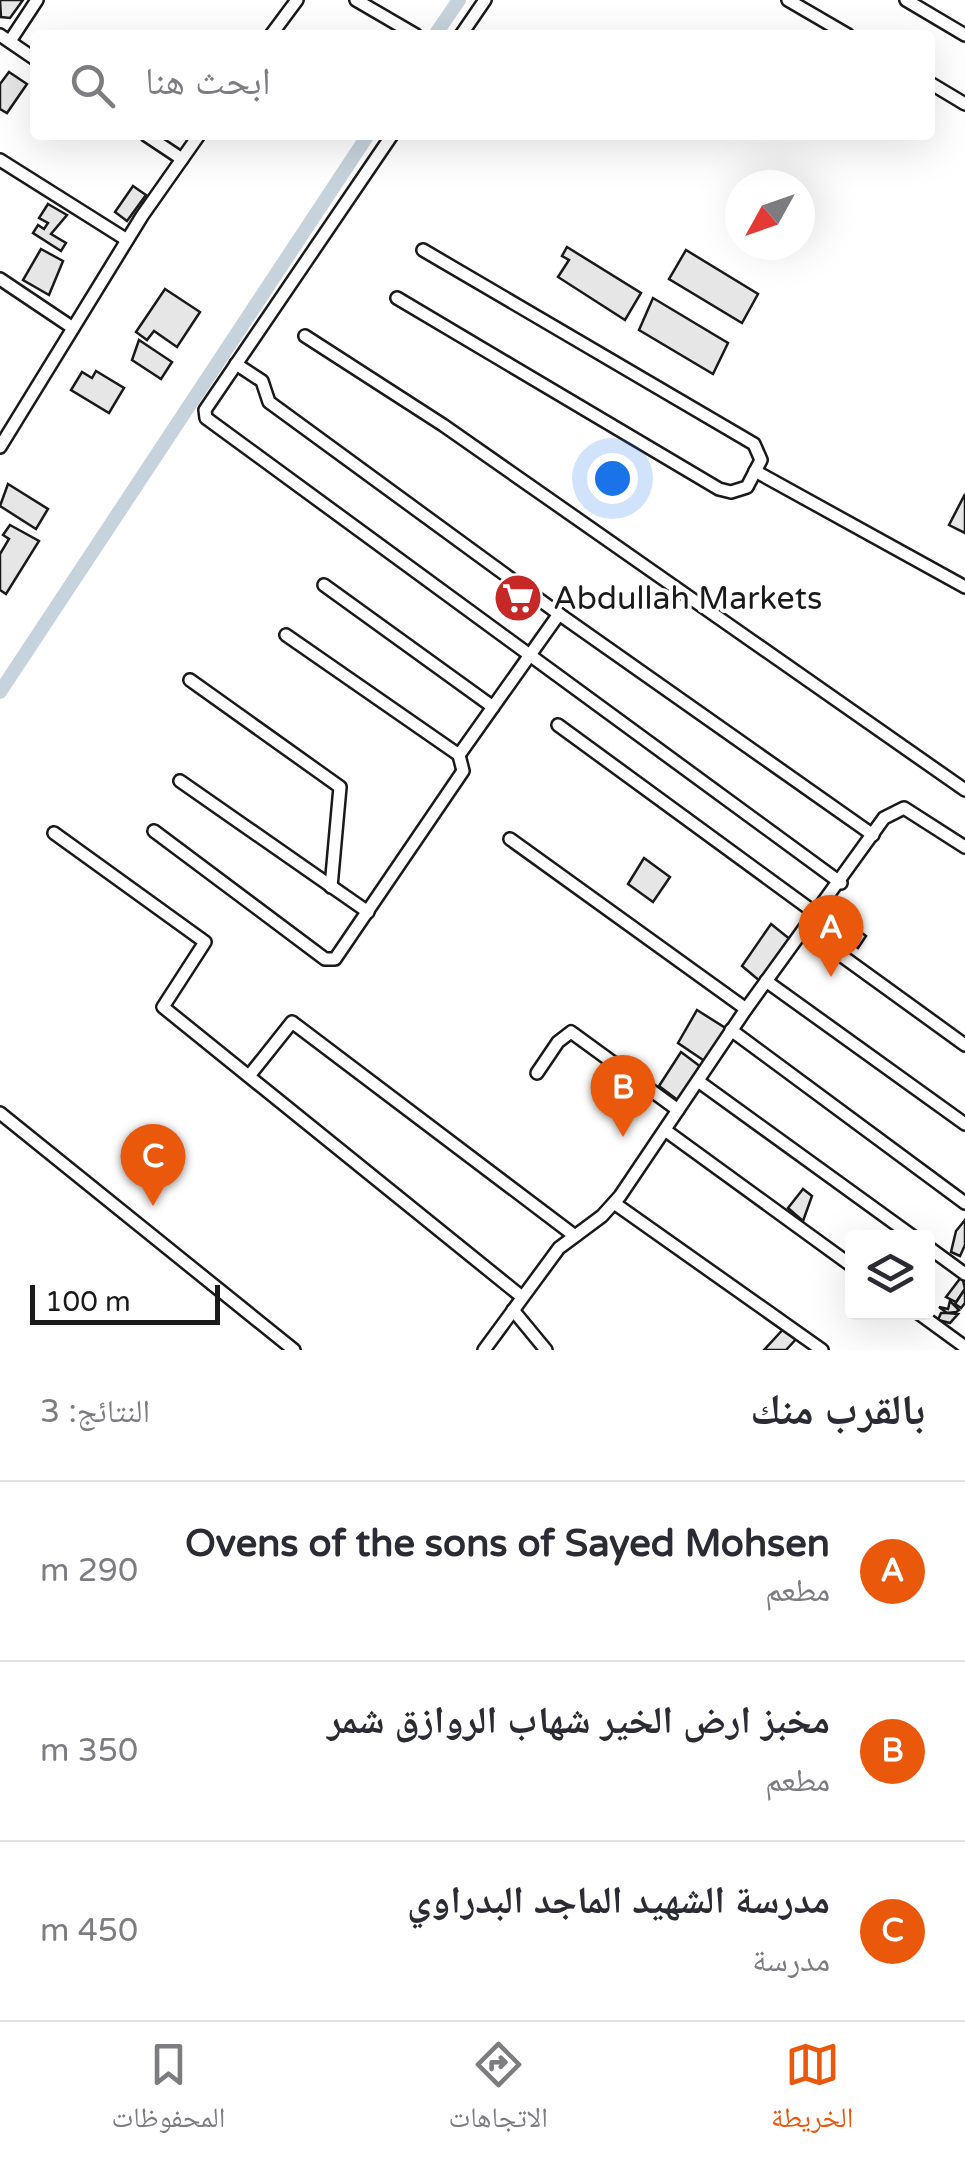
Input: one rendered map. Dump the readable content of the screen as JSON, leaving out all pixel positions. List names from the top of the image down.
{
  "places": {
    "supermarket": ["Abdullah Markets"]
  },
  "scale_bar": "100 m",
  "north": "bottom left",
  "page": {
    "search": "ابحث هنا",
    "pins": ["A", "B", "C"],
    "scale": "100 m",
    "heading": ["بالقرب منك", "النتائج: 3"],
    "list": [
      {
        "mark": "A",
        "name": "Ovens of the sons of Sayed Mohsen",
        "note": "مطعم",
        "value": "290 m"
      },
      {
        "mark": "B",
        "name": "مخبز ارض الخير شهاب الروازق شمر",
        "note": "مطعم",
        "value": "350 m"
      },
      {
        "mark": "C",
        "name": "مدرسة الشهيد الماجد البدراوي",
        "note": "مدرسة",
        "value": "450 m"
      }
    ],
    "nav": ["الخريطة", "الاتجاهات", "المحفوظات"]
  }
}
